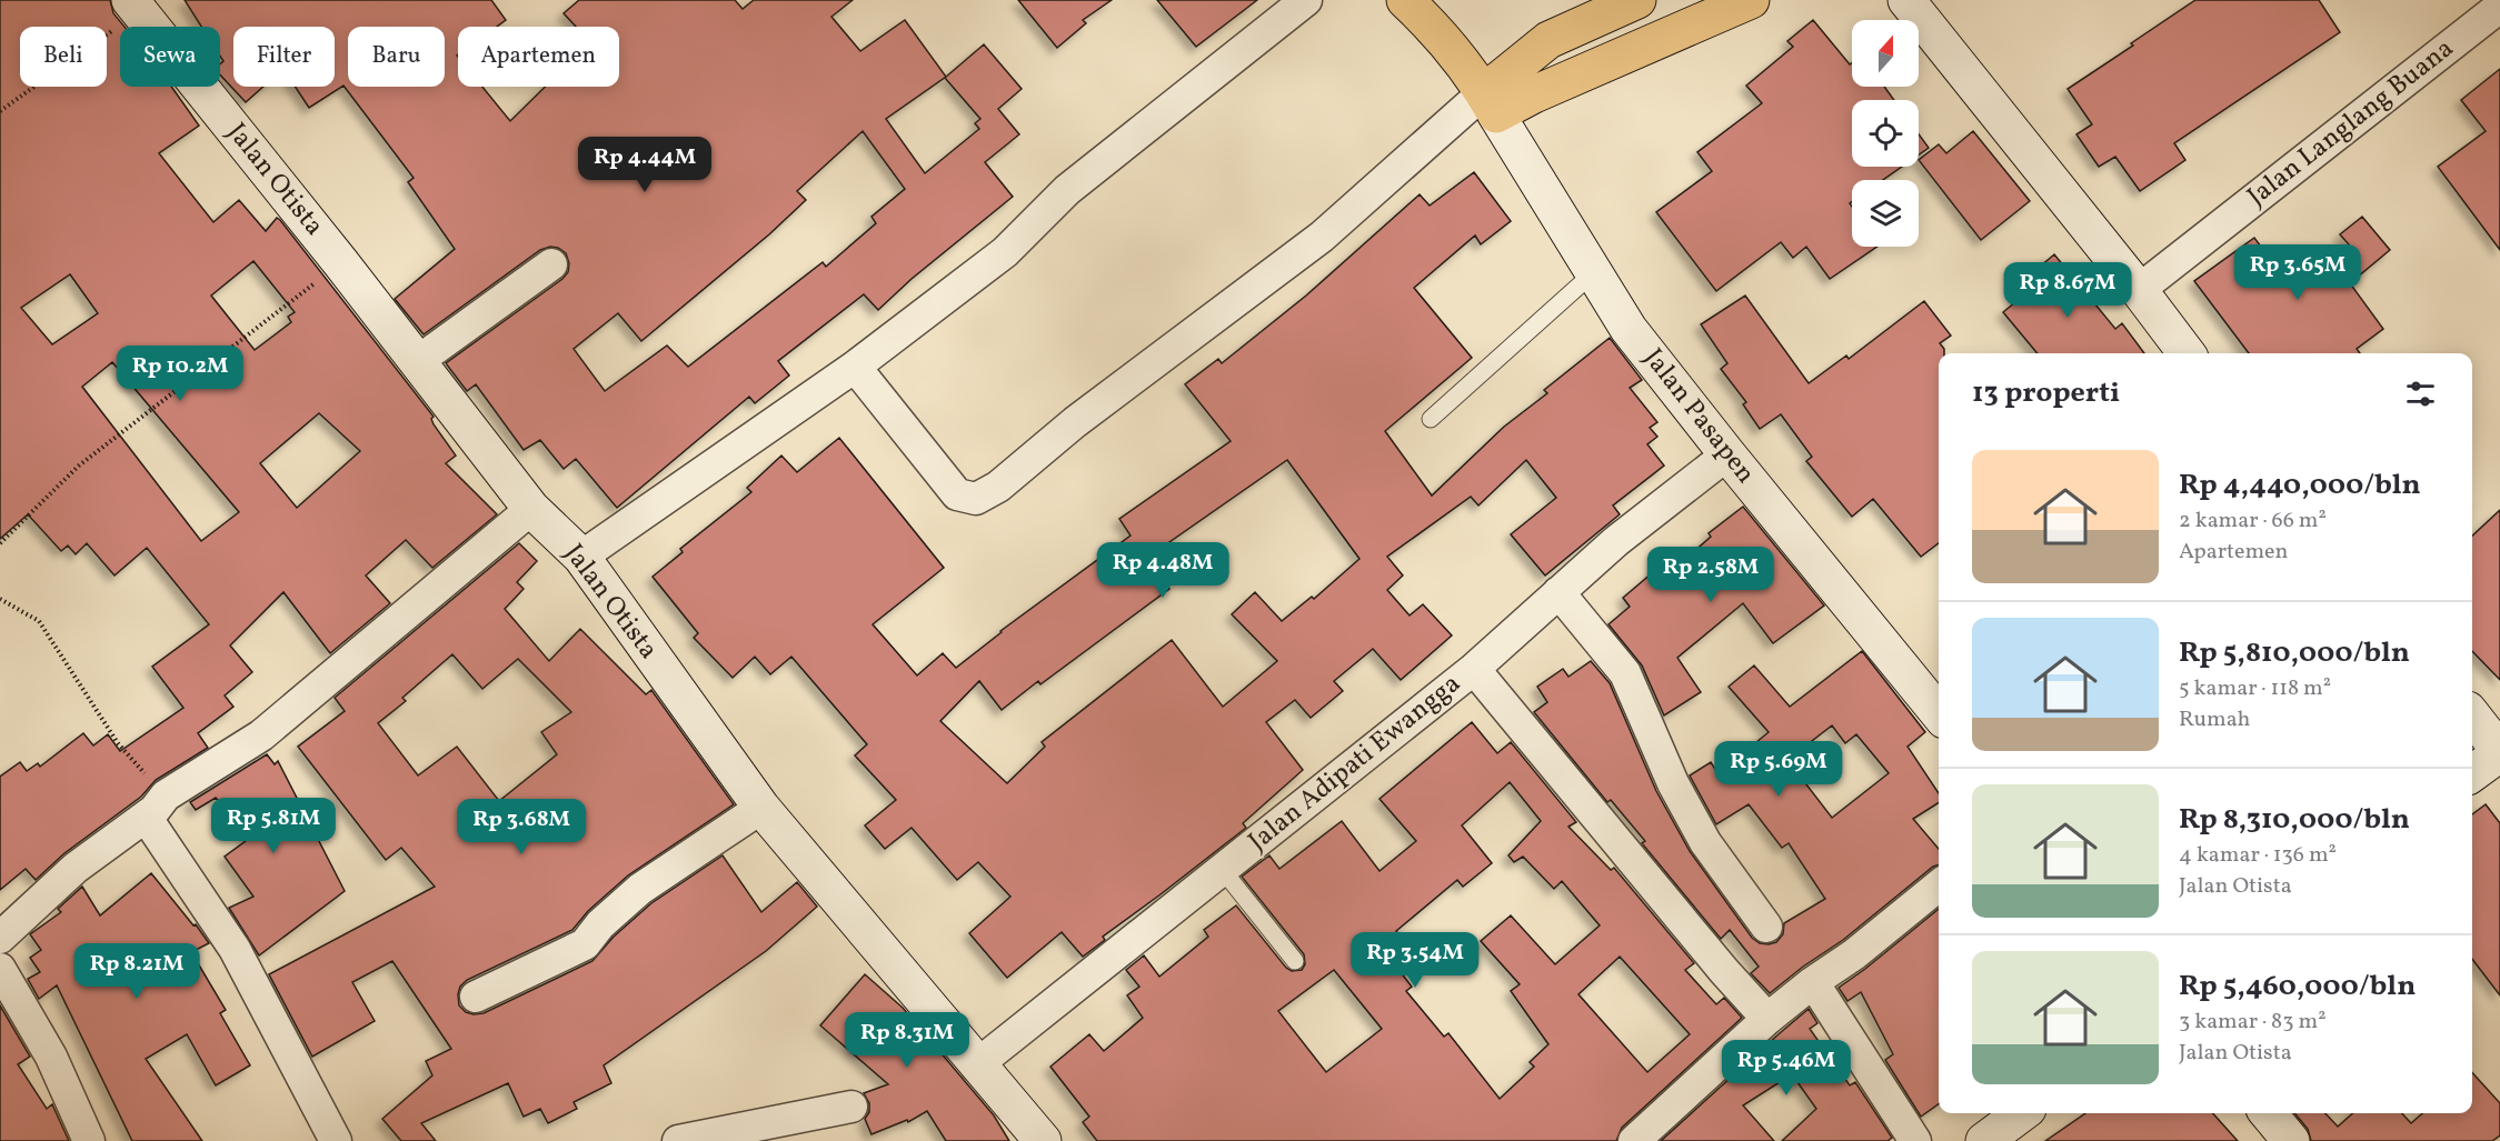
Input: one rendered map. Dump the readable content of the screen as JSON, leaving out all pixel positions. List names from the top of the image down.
{
  "streets": {
    "street": [
      "Jalan Langlang Buana",
      "Jalan Otista",
      "Jalan Pasapen",
      "Jalan Adipati Ewangga"
    ]
  },
  "crossings": [
    ["Jalan Otista", "Jalan Adipati Ewangga"],
    ["Jalan Pasapen", "Jalan Adipati Ewangga"]
  ],
  "north": "top",
  "page": {
    "chip": [
      "Beli",
      "Sewa",
      "Filter",
      "Baru",
      "Apartemen"
    ],
    "price": [
      "Rp 4.44M",
      "Rp 3.65M",
      "Rp 8.67M",
      "Rp 10.2M",
      "Rp 4.48M",
      "Rp 2.58M",
      "Rp 5.69M",
      "Rp 5.81M",
      "Rp 3.68M",
      "Rp 3.54M",
      "Rp 8.21M",
      "Rp 8.31M",
      "Rp 5.46M"
    ],
    "heading": "13 properti",
    "list": [
      {
        "name": "Rp 4,440,000/bln",
        "note": "2 kamar · 66 m² · Apartemen"
      },
      {
        "name": "Rp 5,810,000/bln",
        "note": "5 kamar · 118 m² · Rumah"
      },
      {
        "name": "Rp 8,310,000/bln",
        "note": "4 kamar · 136 m² · Jalan Otista"
      },
      {
        "name": "Rp 5,460,000/bln",
        "note": "3 kamar · 83 m² · Jalan Otista"
      }
    ]
  }
}
